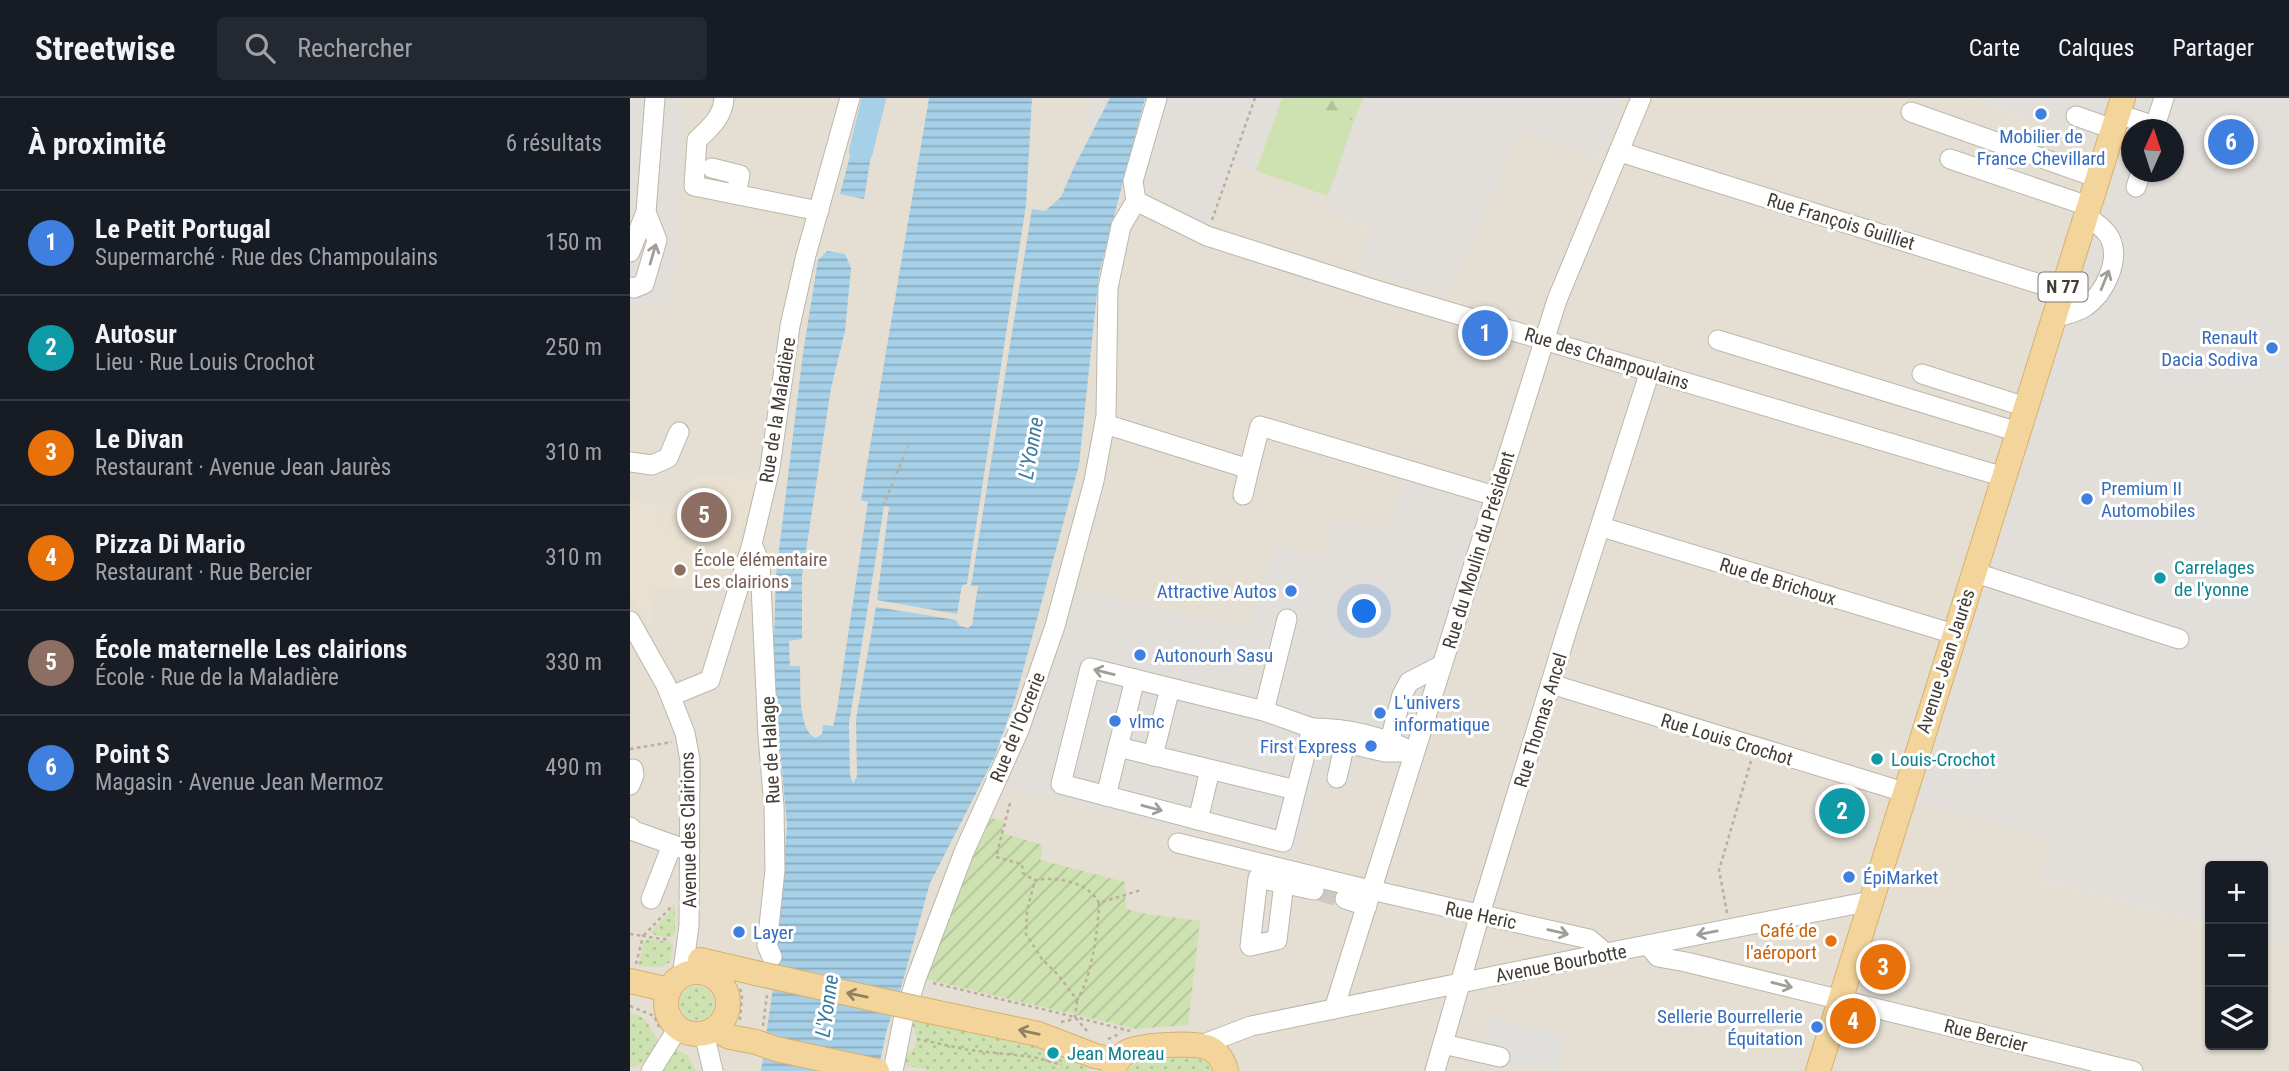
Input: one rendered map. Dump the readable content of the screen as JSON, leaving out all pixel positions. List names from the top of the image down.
{
  "streets": {
    "main road": ["N 77", "Avenue Jean Jaurès"],
    "street": [
      "Rue François Guilliet",
      "Rue des Champoulains",
      "Rue de la Maladière",
      "Rue du Moulin du Président",
      "Rue de Brichoux",
      "Rue Thomas Ancel",
      "Rue de l'Ocrerie",
      "Rue Louis Crochot",
      "Rue de Halage",
      "Avenue des Clairions",
      "Rue Heric",
      "Avenue Bourbotte",
      "Rue Bercier"
    ]
  },
  "crossings": [
    ["Rue François Guilliet", "N 77"],
    ["Rue François Guilliet", "Rue du Moulin du Président"],
    ["N 77", "Rue des Champoulains"],
    ["N 77", "Avenue Jean Jaurès"],
    ["Rue des Champoulains", "Rue du Moulin du Président"],
    ["Rue des Champoulains", "Avenue Jean Jaurès"],
    ["Rue des Champoulains", "Rue Thomas Ancel"],
    ["Rue des Champoulains", "Rue de l'Ocrerie"],
    ["Rue de la Maladière", "Rue de Halage"],
    ["Rue de la Maladière", "Avenue des Clairions"],
    ["Rue du Moulin du Président", "Rue Heric"],
    ["Rue du Moulin du Président", "Avenue Bourbotte"],
    ["Rue de Brichoux", "Avenue Jean Jaurès"],
    ["Rue de Brichoux", "Rue Thomas Ancel"],
    ["Avenue Jean Jaurès", "Rue Louis Crochot"],
    ["Avenue Jean Jaurès", "Avenue Bourbotte"],
    ["Avenue Jean Jaurès", "Rue Bercier"],
    ["Rue Thomas Ancel", "Rue Louis Crochot"],
    ["Rue Thomas Ancel", "Rue Heric"],
    ["Rue Thomas Ancel", "Avenue Bourbotte"],
    ["Rue de Halage", "Avenue des Clairions"],
    ["Rue Heric", "Avenue Bourbotte"]
  ],
  "water": ["L'Yonne"],
  "places": [
    "Mobilier de France Chevillard",
    "Renault Dacia Sodiva",
    "Premium II Automobiles",
    "École élémentaire Les clairions",
    "Carrelages de l'yonne",
    "Attractive Autos",
    "Autonourh Sasu",
    "L'univers informatique",
    "vlmc",
    "First Express",
    "Louis-Crochot",
    "ÉpiMarket",
    "Layer",
    "Café de l'aéroport",
    "Sellerie Bourrellerie Équitation",
    "Jean Moreau"
  ],
  "north": "top",
  "page": {
    "header": "Streetwise",
    "search": "Rechercher",
    "nav": ["Carte", "Calques", "Partager"],
    "heading": ["À proximité", "6 résultats"],
    "pins": [
      "6",
      "1",
      "5",
      "2",
      "3",
      "4"
    ],
    "list": [
      {
        "mark": "1",
        "name": "Le Petit Portugal",
        "note": "Supermarché · Rue des Champoulains",
        "value": "150 m"
      },
      {
        "mark": "2",
        "name": "Autosur",
        "note": "Lieu · Rue Louis Crochot",
        "value": "250 m"
      },
      {
        "mark": "3",
        "name": "Le Divan",
        "note": "Restaurant · Avenue Jean Jaurès",
        "value": "310 m"
      },
      {
        "mark": "4",
        "name": "Pizza Di Mario",
        "note": "Restaurant · Rue Bercier",
        "value": "310 m"
      },
      {
        "mark": "5",
        "name": "École maternelle Les clairions",
        "note": "École · Rue de la Maladière",
        "value": "330 m"
      },
      {
        "mark": "6",
        "name": "Point S",
        "note": "Magasin · Avenue Jean Mermoz",
        "value": "490 m"
      }
    ],
    "map_buttons": ["+", "−"]
  }
}
